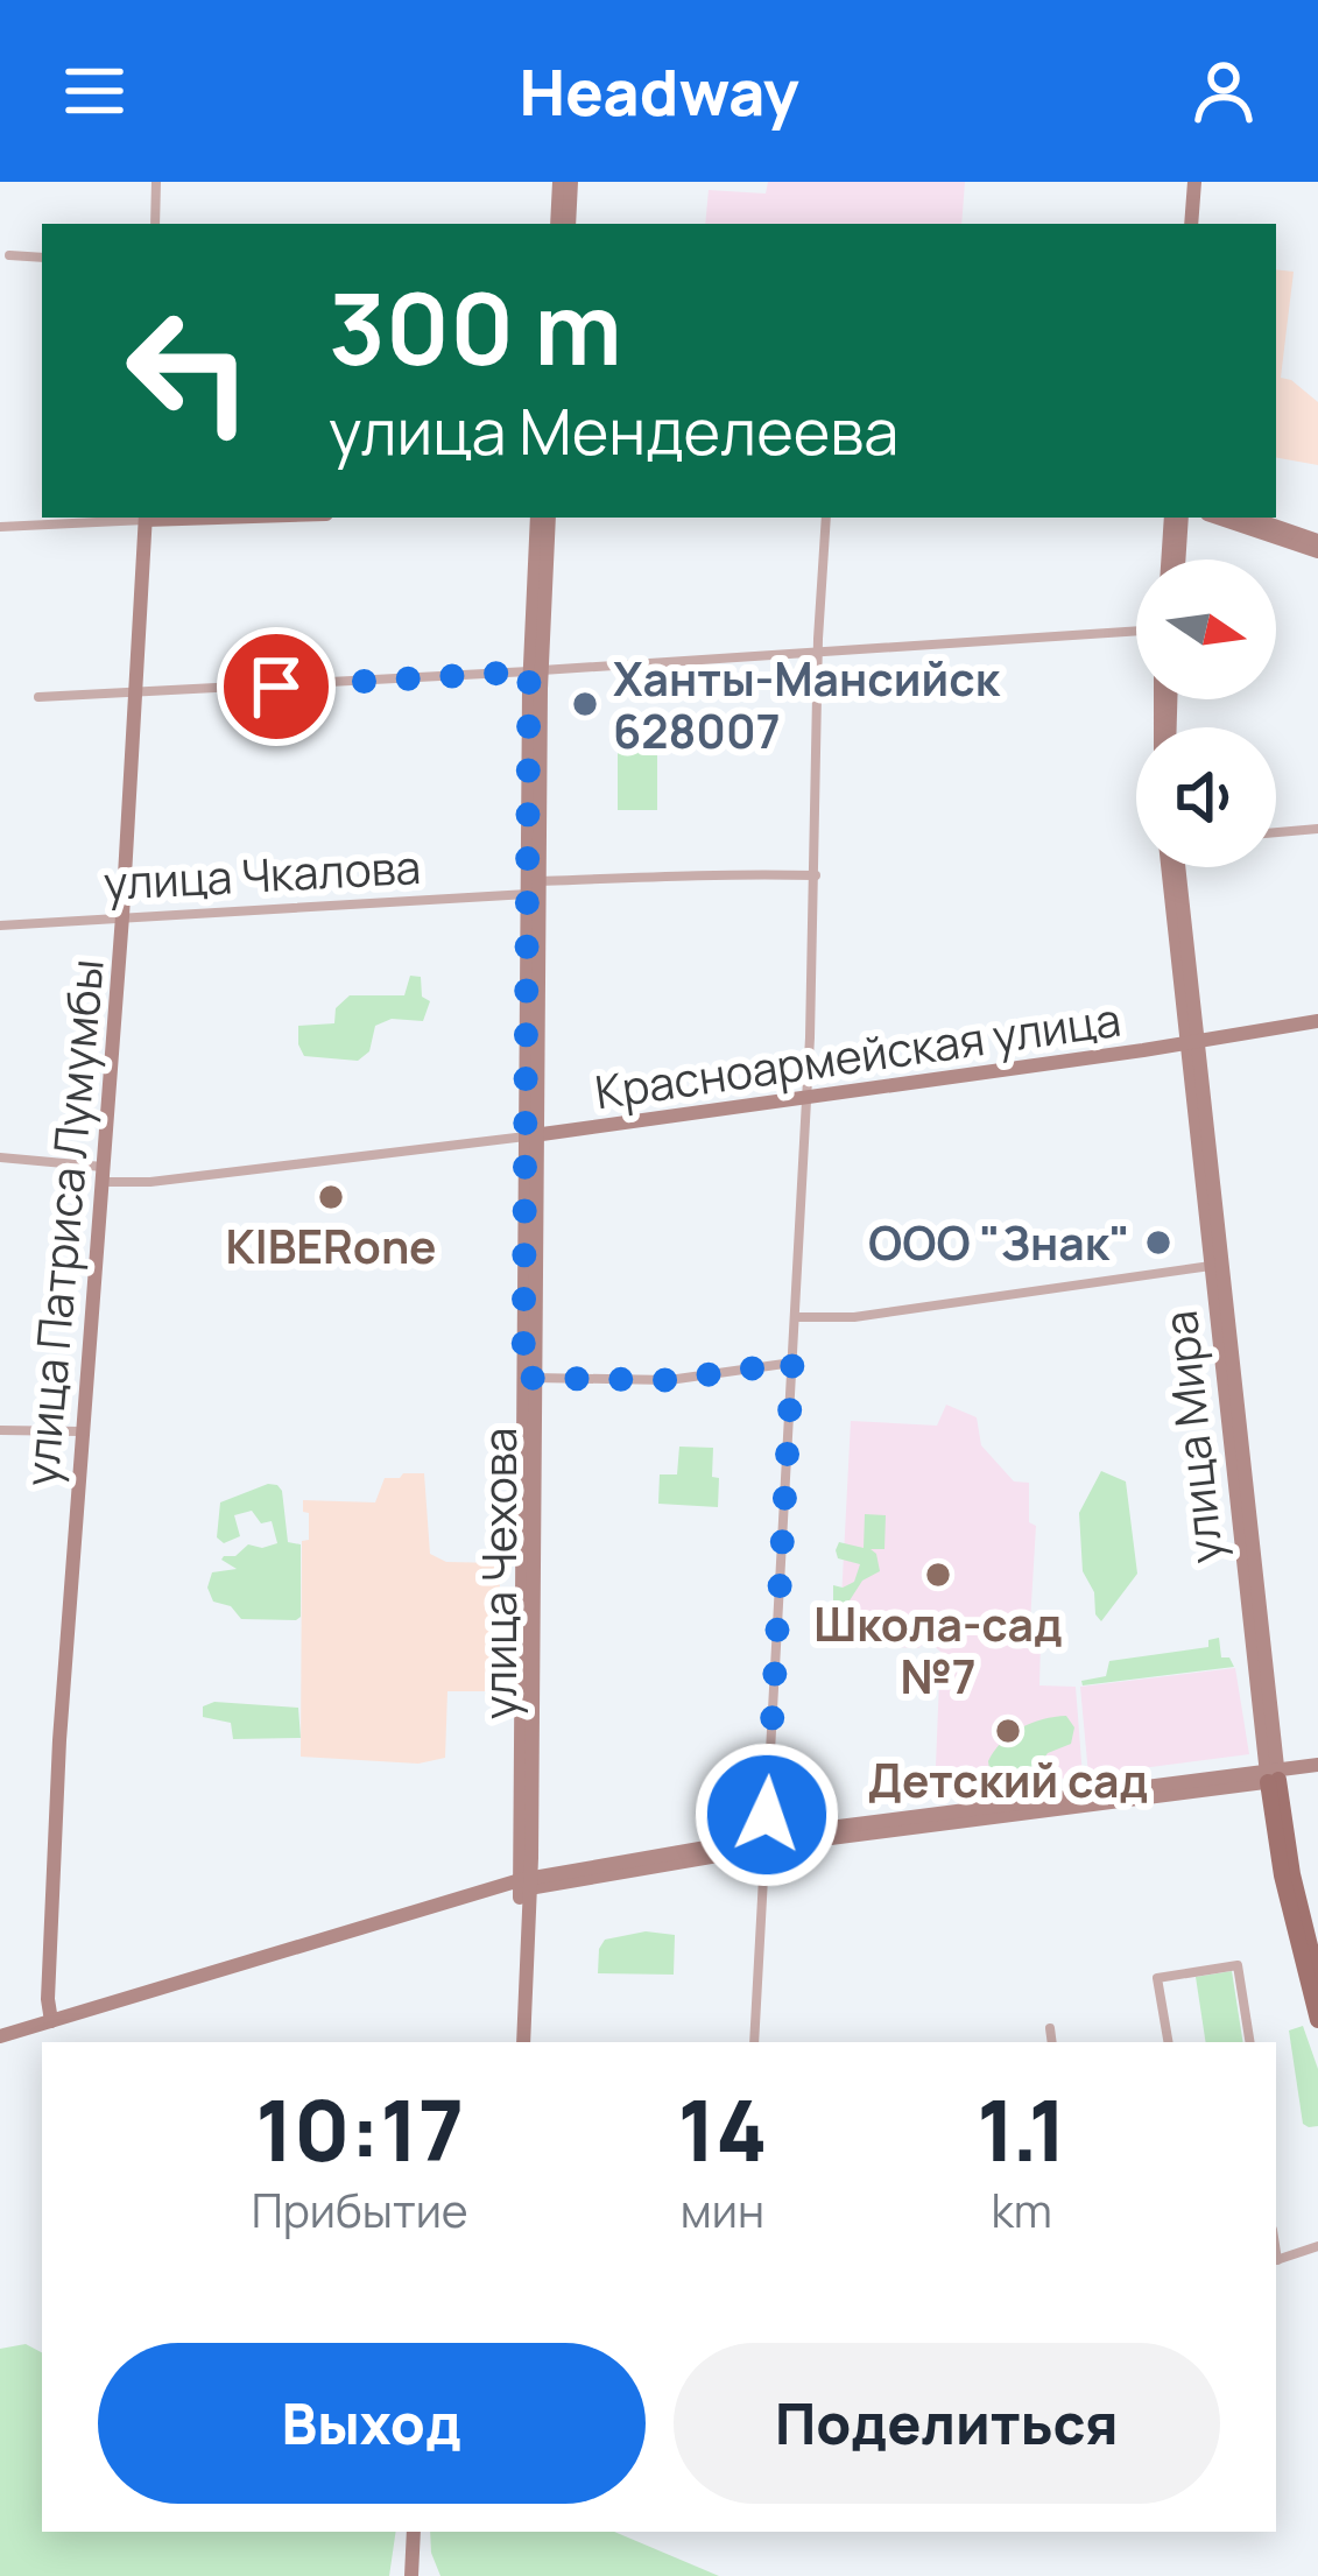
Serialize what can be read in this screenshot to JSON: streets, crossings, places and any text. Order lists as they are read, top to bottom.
{
  "streets": {
    "main road": [
      "Красноармейская улица",
      "улица Патриса Лумумбы",
      "улица Мира",
      "улица Чехова"
    ],
    "street": ["улица Чкалова"]
  },
  "crossings": [
    ["улица Чкалова", "улица Патриса Лумумбы"],
    ["улица Чкалова", "улица Чехова"],
    ["Красноармейская улица", "улица Патриса Лумумбы"],
    ["Красноармейская улица", "улица Мира"],
    ["Красноармейская улица", "улица Чехова"]
  ],
  "places": [
    "Ханты-Мансийск 628007",
    "KIBERone",
    "ООО \"Знак\"",
    "Школа-сад №7",
    "Детский сад"
  ],
  "north": "right",
  "page": {
    "header": "Headway",
    "turn": ["300 m", "улица Менделеева"],
    "eta": [
      "10:17",
      "Прибытие",
      "14",
      "мин",
      "1.1",
      "km"
    ],
    "buttons": ["Выход", "Поделиться"]
  }
}
